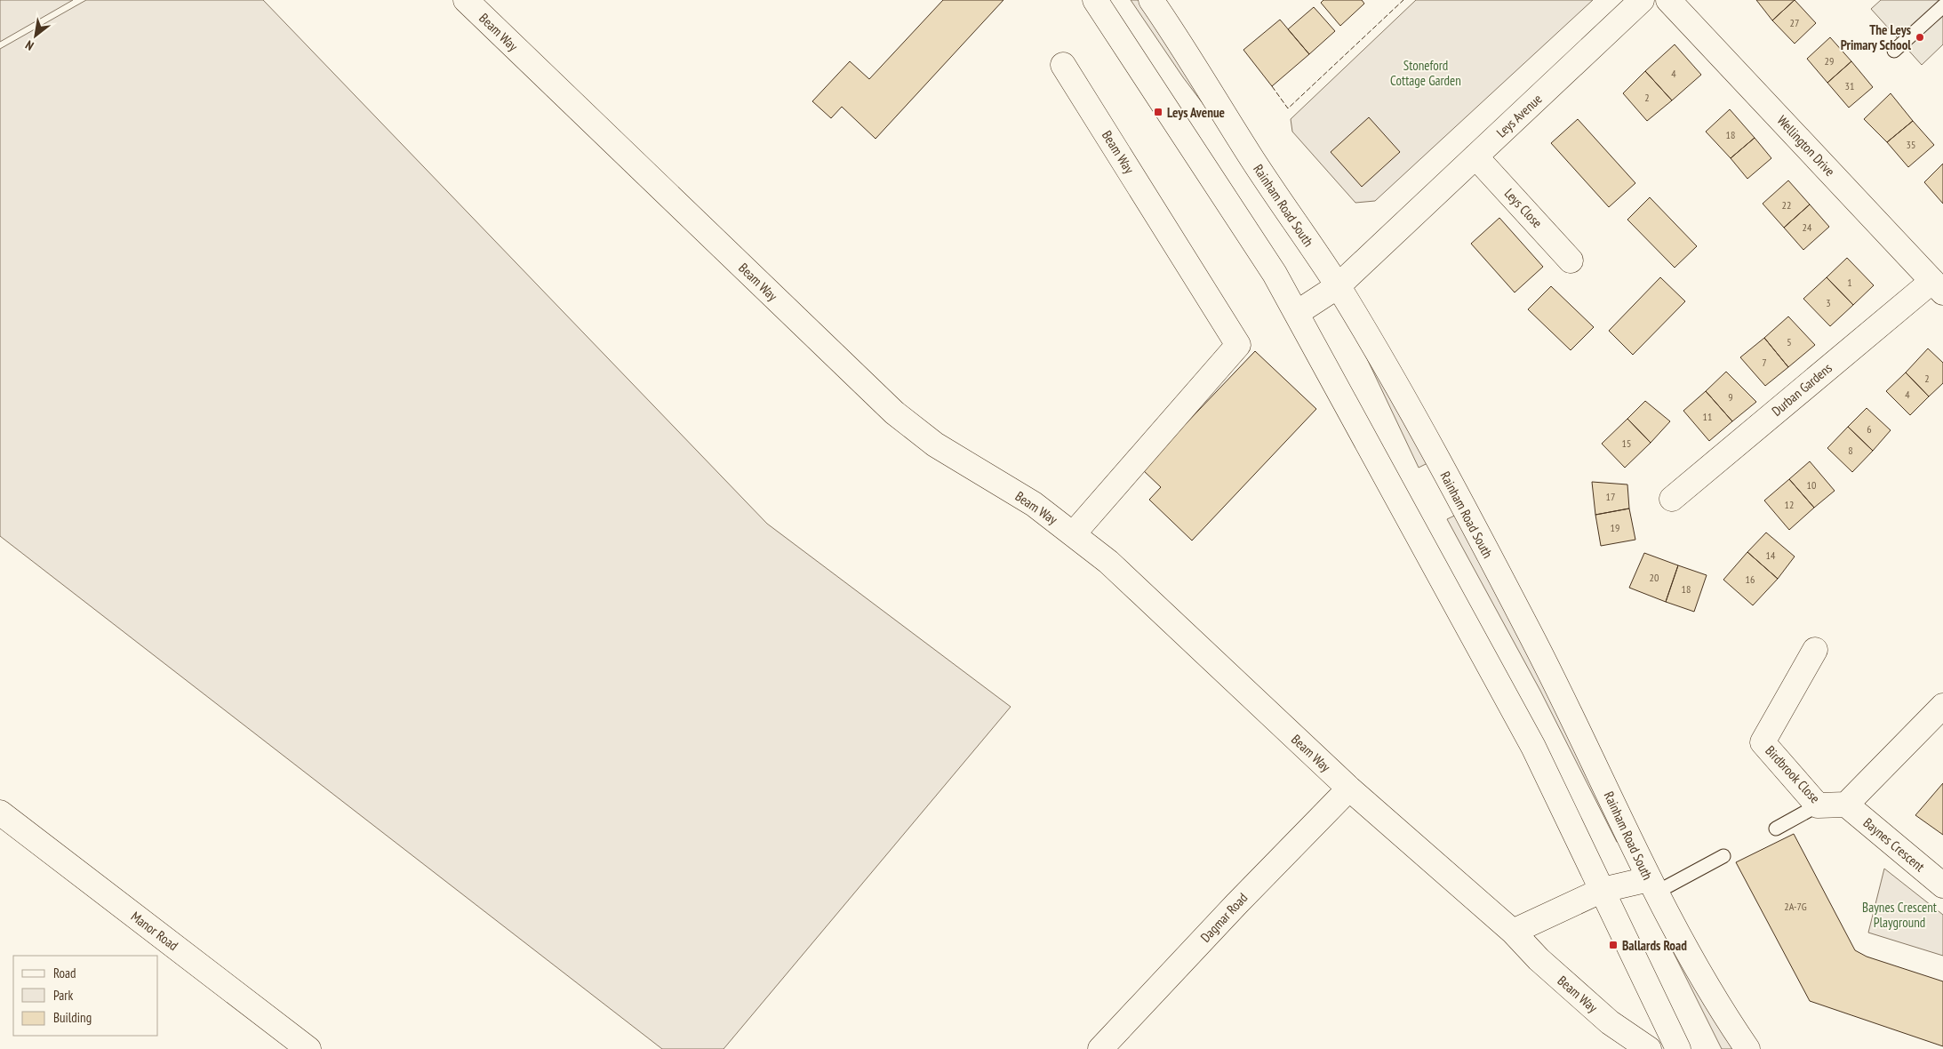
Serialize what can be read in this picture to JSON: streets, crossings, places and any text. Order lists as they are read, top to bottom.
{
  "streets": {
    "street": [
      "Beam Way",
      "Leys Avenue",
      "Wellington Drive",
      "Rainham Road South",
      "Leys Close",
      "Durban Gardens",
      "Birdbrook Close",
      "Baynes Crescent",
      "Dagmar Road",
      "Manor Road"
    ]
  },
  "crossings": [
    ["Beam Way", "Dagmar Road"],
    ["Leys Avenue", "Rainham Road South"],
    ["Leys Avenue", "Leys Close"],
    ["Wellington Drive", "Durban Gardens"],
    ["Birdbrook Close", "Baynes Crescent"]
  ],
  "parks": ["Stoneford Cottage Garden", "Baynes Crescent Playground"],
  "places": {
    "other": ["The Leys Primary School"],
    "transit": ["Leys Avenue", "Ballards Road"]
  },
  "house_numbers": [
    "27",
    "29",
    "4",
    "31",
    "2",
    "18",
    "35",
    "22",
    "24",
    "1",
    "3",
    "5",
    "7",
    "2",
    "4",
    "9",
    "11",
    "6",
    "15",
    "8",
    "10",
    "17",
    "12",
    "19",
    "14",
    "20",
    "16",
    "18",
    "2A-7G"
  ],
  "legend": ["Road", "Park", "Building"],
  "north": "bottom left"
}
